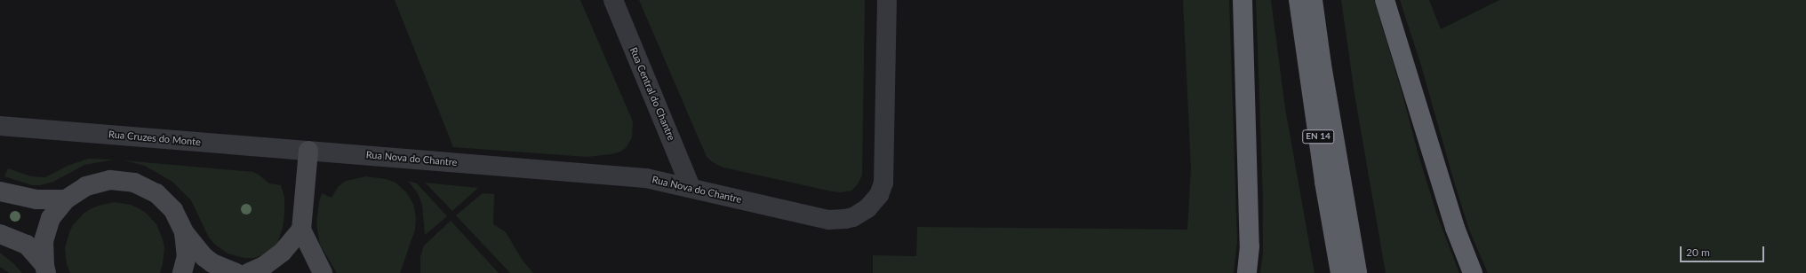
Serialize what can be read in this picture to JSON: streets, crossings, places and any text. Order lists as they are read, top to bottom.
{
  "streets": {
    "highway": ["EN 14"],
    "street": ["Rua Central do Chantre", "Rua Cruzes do Monte", "Rua Nova do Chantre"]
  },
  "crossings": [
    ["Rua Central do Chantre", "Rua Nova do Chantre"],
    ["Rua Cruzes do Monte", "Rua Nova do Chantre"]
  ],
  "scale_bar": "20 m"
}
